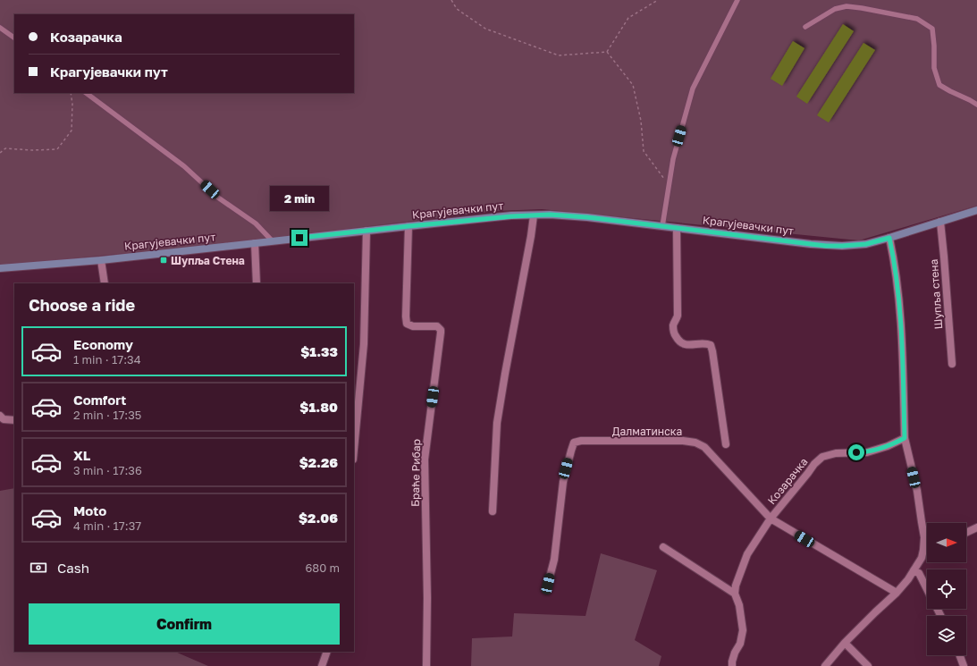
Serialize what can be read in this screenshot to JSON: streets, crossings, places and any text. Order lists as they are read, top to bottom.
{
  "streets": {
    "main road": ["Крагујевачки пут"],
    "street": [
      "Шупља стена",
      "Далматинска",
      "Браће Рибар",
      "Козарачка"
    ]
  },
  "crossings": [
    ["Крагујевачки пут", "Шупља стена"],
    ["Крагујевачки пут", "Браће Рибар"],
    ["Далматинска", "Козарачка"]
  ],
  "places": {
    "transit": ["Шупља Стена"]
  },
  "north": "right",
  "page": {
    "banner": ["Козарачка", "Крагујевачки пут"],
    "bubble": "2 min",
    "heading": "Choose a ride",
    "list": [
      {
        "name": "Economy",
        "note": "1 min · 17:34",
        "value": "$1.33"
      },
      {
        "name": "Comfort",
        "note": "2 min · 17:35",
        "value": "$1.80"
      },
      {
        "name": "XL",
        "note": "3 min · 17:36",
        "value": "$2.26"
      },
      {
        "name": "Moto",
        "note": "4 min · 17:37",
        "value": "$2.06"
      }
    ],
    "pay": ["Cash", "680 m"],
    "buttons": "Confirm"
  }
}
